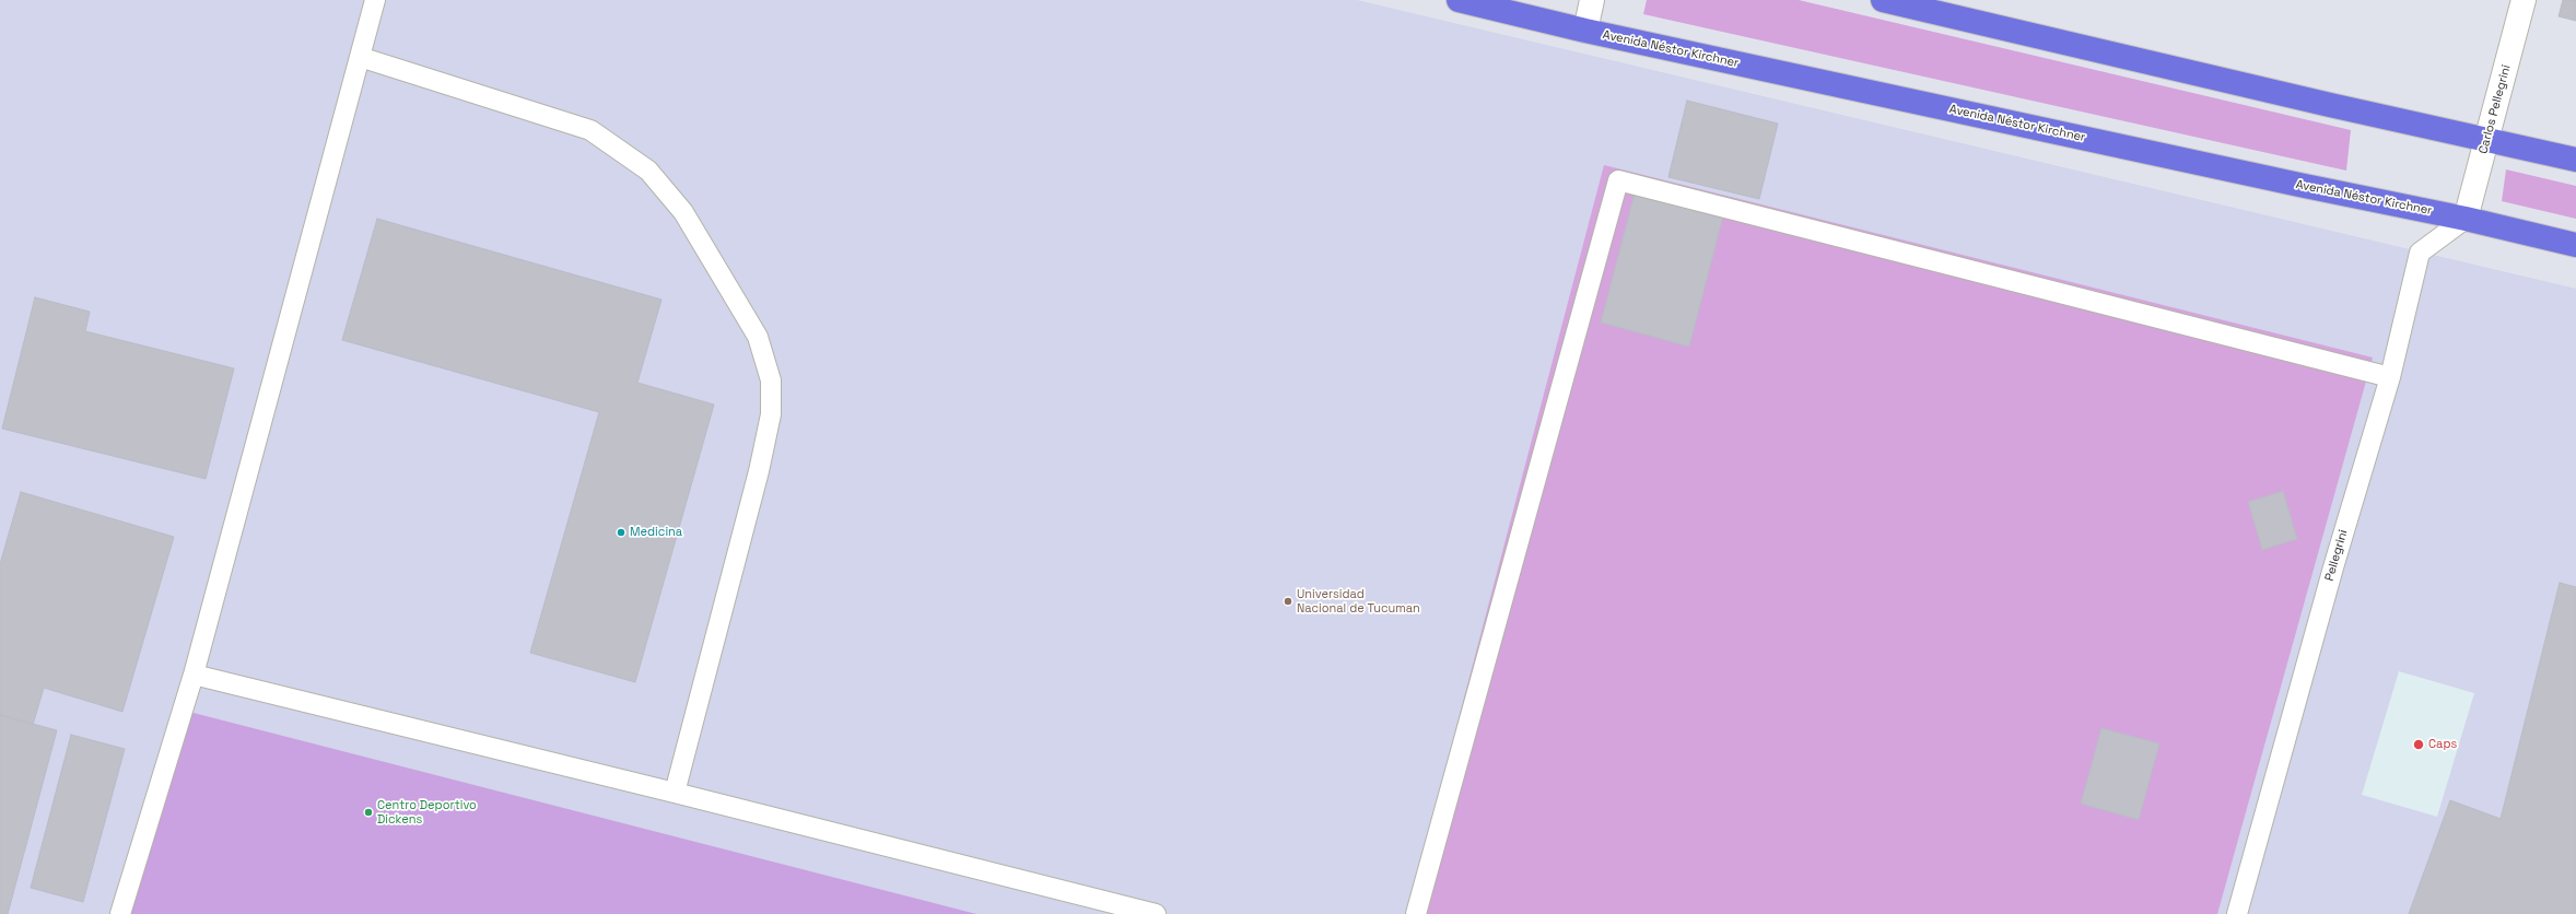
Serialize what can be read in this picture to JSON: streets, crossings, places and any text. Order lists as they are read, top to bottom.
{
  "streets": {
    "main road": ["Avenida Néstor Kirchner"],
    "street": ["Carlos Pellegrini"],
    "lane": ["Pellegrini"]
  },
  "crossings": [
    ["Avenida Néstor Kirchner", "Carlos Pellegrini"],
    ["Avenida Néstor Kirchner", "Pellegrini"],
    ["Carlos Pellegrini", "Pellegrini"]
  ],
  "places": [
    "Medicina",
    "Universidad Nacional de Tucuman",
    "Caps",
    "Centro Deportivo Dickens"
  ]
}
